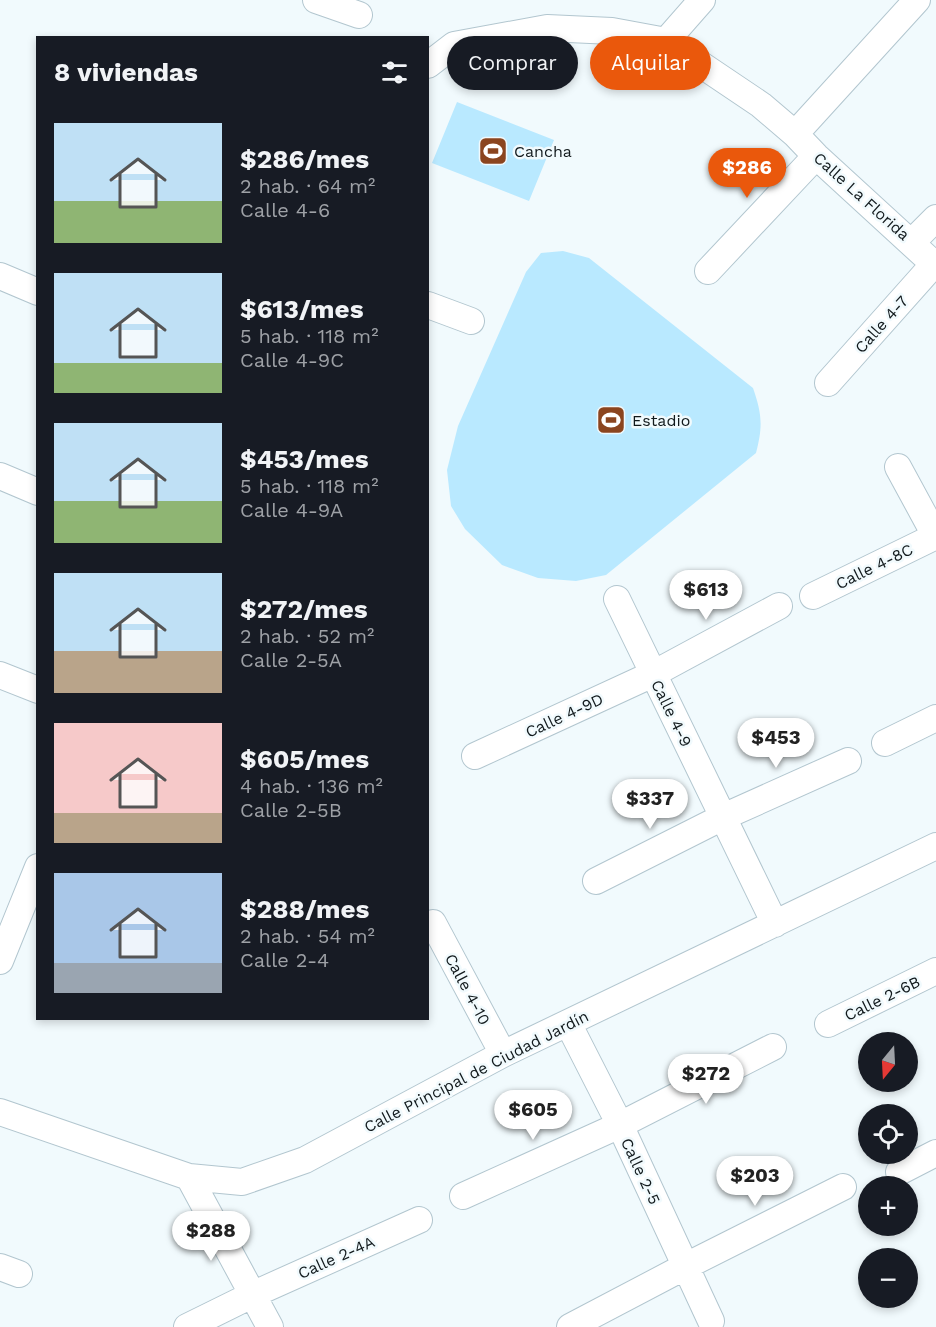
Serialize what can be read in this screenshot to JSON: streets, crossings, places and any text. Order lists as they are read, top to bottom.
{
  "streets": {
    "street": [
      "Calle La Florida",
      "Calle 4-7",
      "Calle 4-8C",
      "Calle 4-9",
      "Calle 4-9D",
      "Calle 4-10",
      "Calle 2-6B",
      "Calle Principal de Ciudad Jardín",
      "Calle 2-5",
      "Calle 2-4A"
    ]
  },
  "crossings": [
    ["Calle La Florida", "Calle 4-7"],
    ["Calle 4-9", "Calle 4-9D"],
    ["Calle 4-9", "Calle Principal de Ciudad Jardín"],
    ["Calle 4-10", "Calle Principal de Ciudad Jardín"],
    ["Calle Principal de Ciudad Jardín", "Calle 2-5"]
  ],
  "places": {
    "sports": ["Cancha", "Estadio"]
  },
  "north": "bottom",
  "page": {
    "chip": ["Comprar", "Alquilar"],
    "heading": "8 viviendas",
    "list": [
      {
        "name": "$286/mes",
        "note": "2 hab. · 64 m² · Calle 4-6"
      },
      {
        "name": "$613/mes",
        "note": "5 hab. · 118 m² · Calle 4-9C"
      },
      {
        "name": "$453/mes",
        "note": "5 hab. · 118 m² · Calle 4-9A"
      },
      {
        "name": "$272/mes",
        "note": "2 hab. · 52 m² · Calle 2-5A"
      },
      {
        "name": "$605/mes",
        "note": "4 hab. · 136 m² · Calle 2-5B"
      },
      {
        "name": "$288/mes",
        "note": "2 hab. · 54 m² · Calle 2-4"
      }
    ],
    "price": [
      "$286",
      "$613",
      "$453",
      "$337",
      "$272",
      "$605",
      "$203",
      "$288"
    ],
    "map_buttons": ["+", "−"]
  }
}
